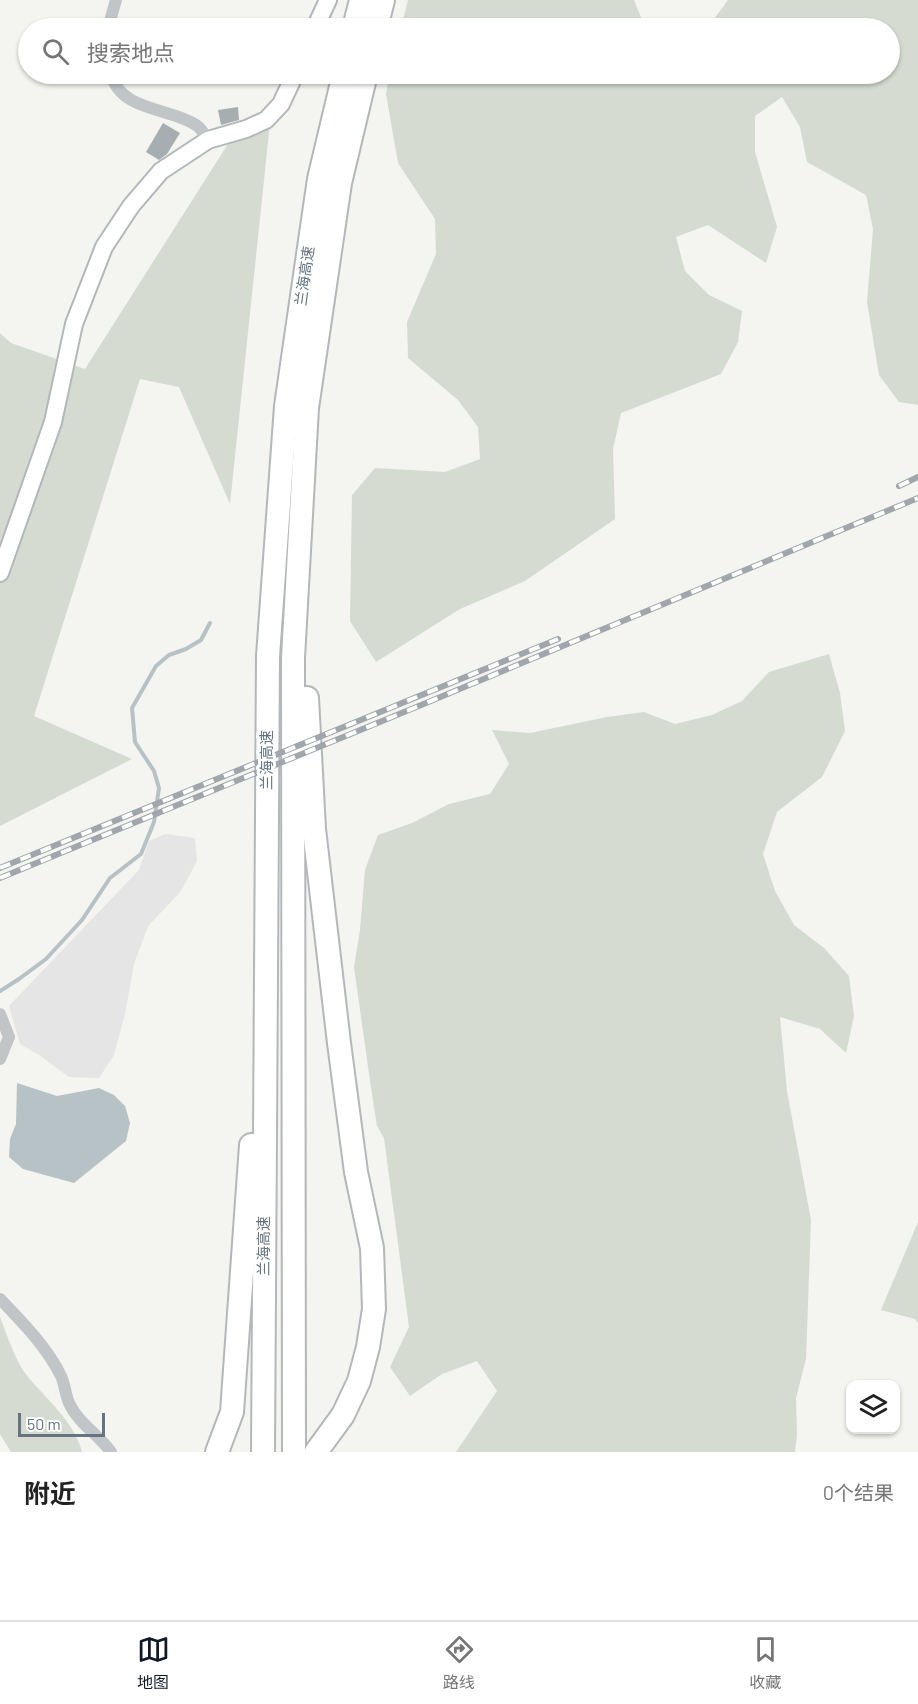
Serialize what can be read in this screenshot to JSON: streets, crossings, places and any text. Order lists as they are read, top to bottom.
{
  "streets": {
    "highway": ["兰海高速"]
  },
  "scale_bar": "50 m",
  "page": {
    "search": "搜索地点",
    "scale": "50 m",
    "heading": ["附近", "0个结果"],
    "nav": ["地图", "路线", "收藏"]
  }
}
